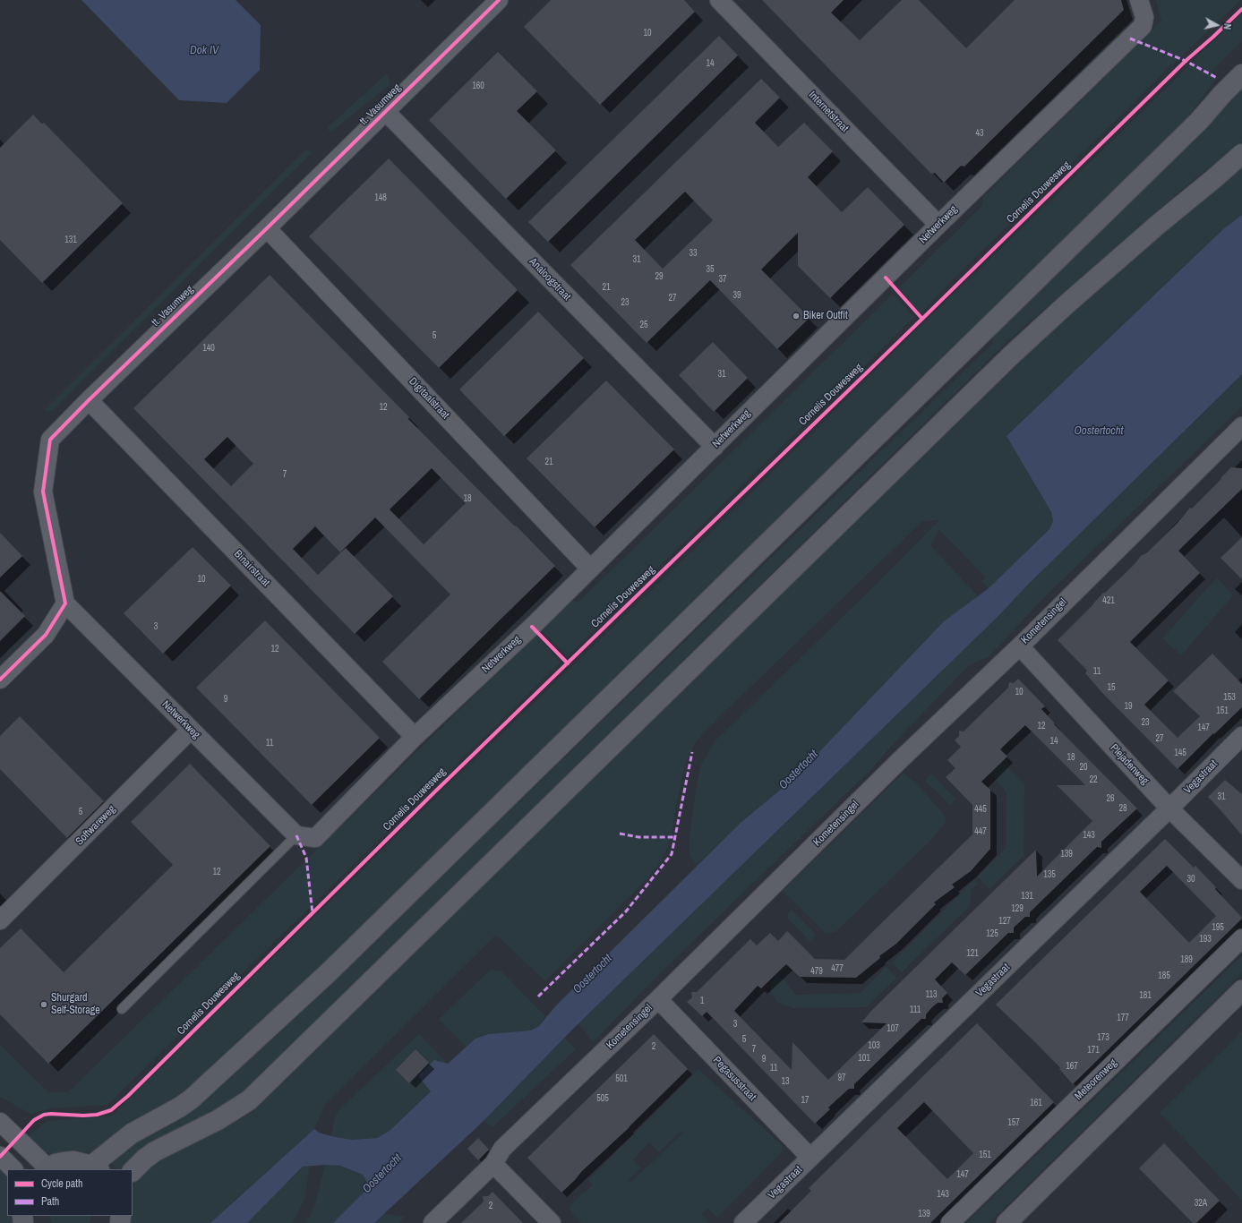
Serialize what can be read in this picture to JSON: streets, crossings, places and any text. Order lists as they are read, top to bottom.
{
  "streets": {
    "street": [
      "tt. Vasumweg",
      "Internetstraat",
      "Netwerkweg",
      "Analoogstraat",
      "Digitaalstraat",
      "Binairstraat",
      "Kometensingel",
      "Plejadenweg",
      "Vegastraat",
      "Softwareweg",
      "Pegasusstraat",
      "Meteorenweg"
    ],
    "cycle path": ["Cornelis Douwesweg"]
  },
  "crossings": [
    ["tt. Vasumweg", "Netwerkweg"],
    ["tt. Vasumweg", "Analoogstraat"],
    ["tt. Vasumweg", "Digitaalstraat"],
    ["tt. Vasumweg", "Binairstraat"],
    ["Internetstraat", "Netwerkweg"],
    ["Netwerkweg", "Analoogstraat"],
    ["Netwerkweg", "Digitaalstraat"],
    ["Netwerkweg", "Binairstraat"],
    ["Netwerkweg", "Softwareweg"],
    ["Kometensingel", "Plejadenweg"],
    ["Kometensingel", "Pegasusstraat"],
    ["Plejadenweg", "Vegastraat"],
    ["Vegastraat", "Pegasusstraat"]
  ],
  "water": ["Dok IV", "Oostertocht"],
  "places": ["Biker Outfit", "Shurgard Self-Storage"],
  "house_numbers": [
    "10",
    "14",
    "160",
    "43",
    "148",
    "131",
    "33",
    "31",
    "35",
    "29",
    "37",
    "21",
    "39",
    "27",
    "23",
    "25",
    "5",
    "140",
    "31",
    "12",
    "21",
    "7",
    "18",
    "10",
    "421",
    "3",
    "12",
    "11",
    "15",
    "10",
    "153",
    "9",
    "19",
    "151",
    "23",
    "12",
    "147",
    "27",
    "14",
    "11",
    "145",
    "18",
    "20",
    "22",
    "31",
    "26",
    "28",
    "445",
    "5",
    "447",
    "143",
    "139",
    "12",
    "135",
    "30",
    "131",
    "129",
    "127",
    "195",
    "125",
    "193",
    "121",
    "189",
    "477",
    "479",
    "185",
    "113",
    "181",
    "1",
    "111",
    "177",
    "3",
    "107",
    "173",
    "5",
    "103",
    "2",
    "7",
    "171",
    "101",
    "9",
    "167",
    "11",
    "97",
    "501",
    "13",
    "505",
    "17",
    "161",
    "157",
    "151",
    "147",
    "143",
    "32A",
    "2",
    "139"
  ],
  "legend": ["Cycle path", "Path"],
  "north": "right"
}
